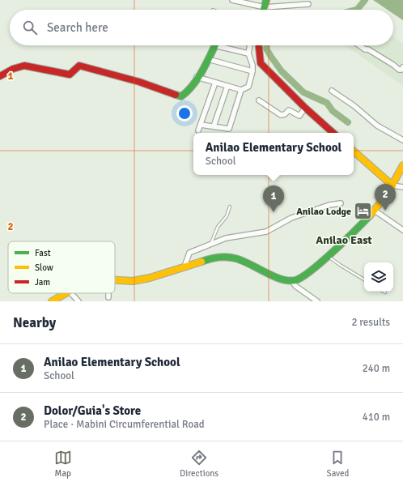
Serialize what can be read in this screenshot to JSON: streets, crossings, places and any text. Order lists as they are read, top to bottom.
{
  "districts": ["Anilao East"],
  "places": {
    "hotel": ["Anilao Lodge"]
  },
  "legend": ["Fast", "Slow", "Jam"],
  "page": {
    "search": "Search here",
    "popup": ["Anilao Elementary School", "School"],
    "pins": ["2", "1"],
    "heading": ["Nearby", "2 results"],
    "list": [
      {
        "mark": "1",
        "name": "Anilao Elementary School",
        "note": "School",
        "value": "240 m"
      },
      {
        "mark": "2",
        "name": "Dolor/Guia's Store",
        "note": "Place · Mabini Circumferential Road",
        "value": "410 m"
      }
    ],
    "nav": ["Map", "Directions", "Saved"]
  },
  "grid": {
    "rows": ["1", "2"]
  }
}
